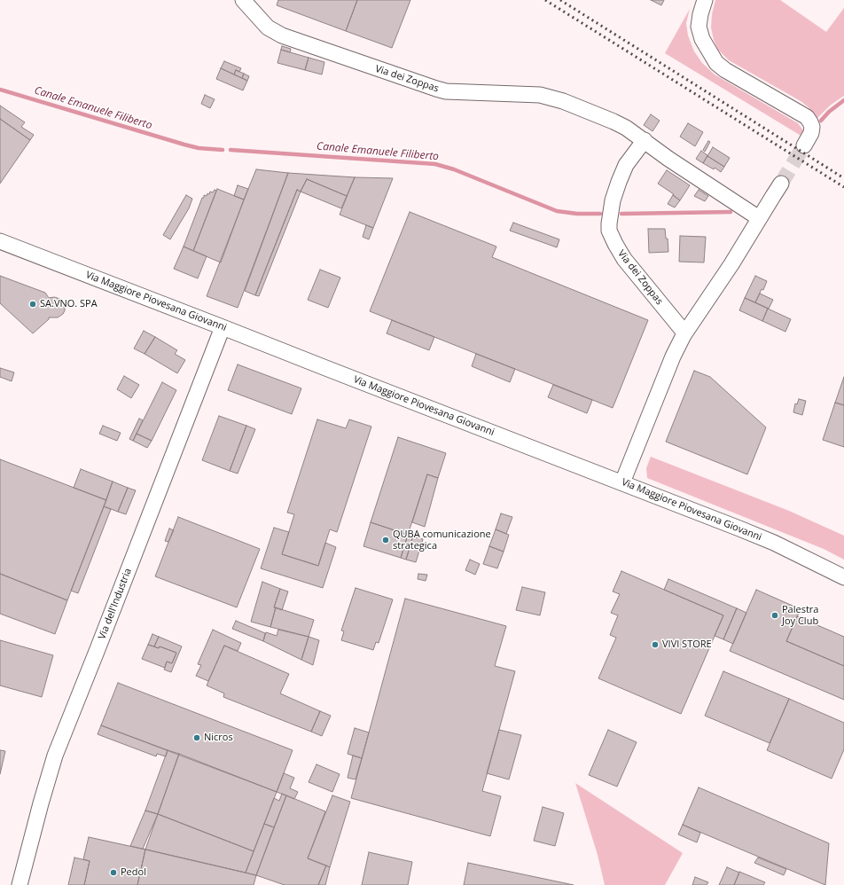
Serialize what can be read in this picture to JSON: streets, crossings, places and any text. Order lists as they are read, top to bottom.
{
  "streets": {
    "street": ["Via dei Zoppas", "Via Maggiore Piovesana Giovanni", "Via dell'Industria"]
  },
  "crossings": [
    ["Via Maggiore Piovesana Giovanni", "Via dell'Industria"]
  ],
  "water": ["Canale Emanuele Filiberto"],
  "places": [
    "SA.VNO. SPA",
    "QUBA comunicazione strategica",
    "Palestra Joy Club",
    "VIVI STORE",
    "Nicros",
    "Pedol"
  ]
}
